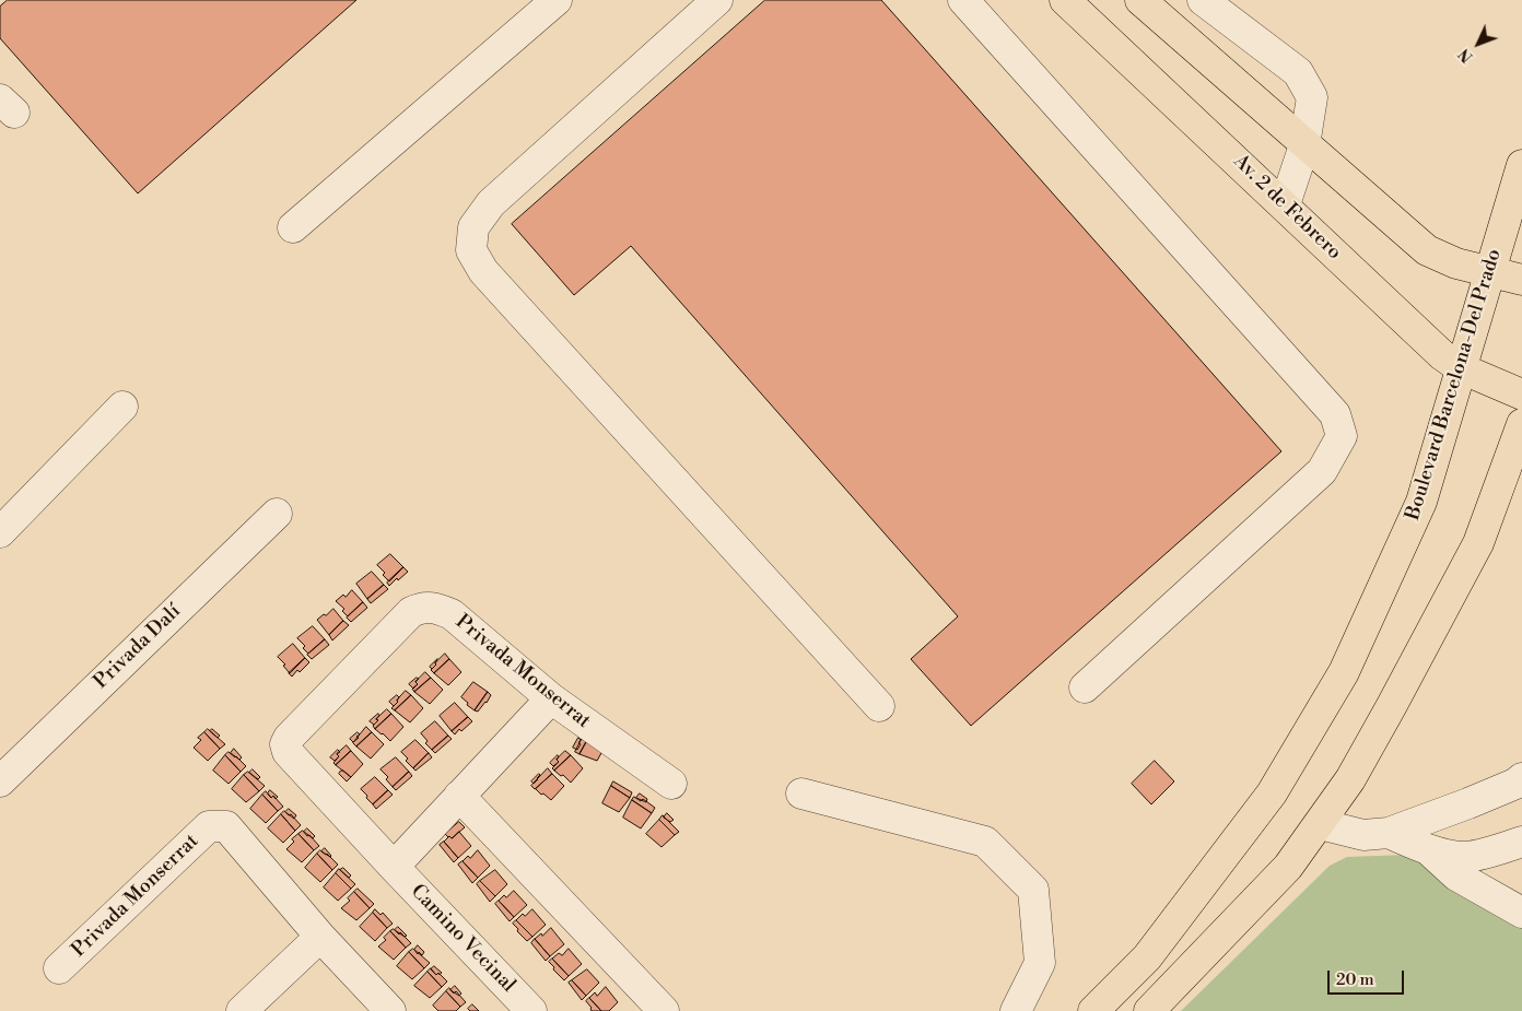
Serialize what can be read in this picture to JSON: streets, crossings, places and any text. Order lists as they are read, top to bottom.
{
  "streets": {
    "main road": ["Av. 2 de Febrero", "Boulevard Barcelona-Del Prado"],
    "street": ["Privada Dalí", "Privada Monserrat", "Camino Vecinal"]
  },
  "crossings": [
    ["Av. 2 de Febrero", "Boulevard Barcelona-Del Prado"],
    ["Privada Monserrat", "Camino Vecinal"]
  ],
  "scale_bar": "20 m",
  "north": "bottom left"
}
